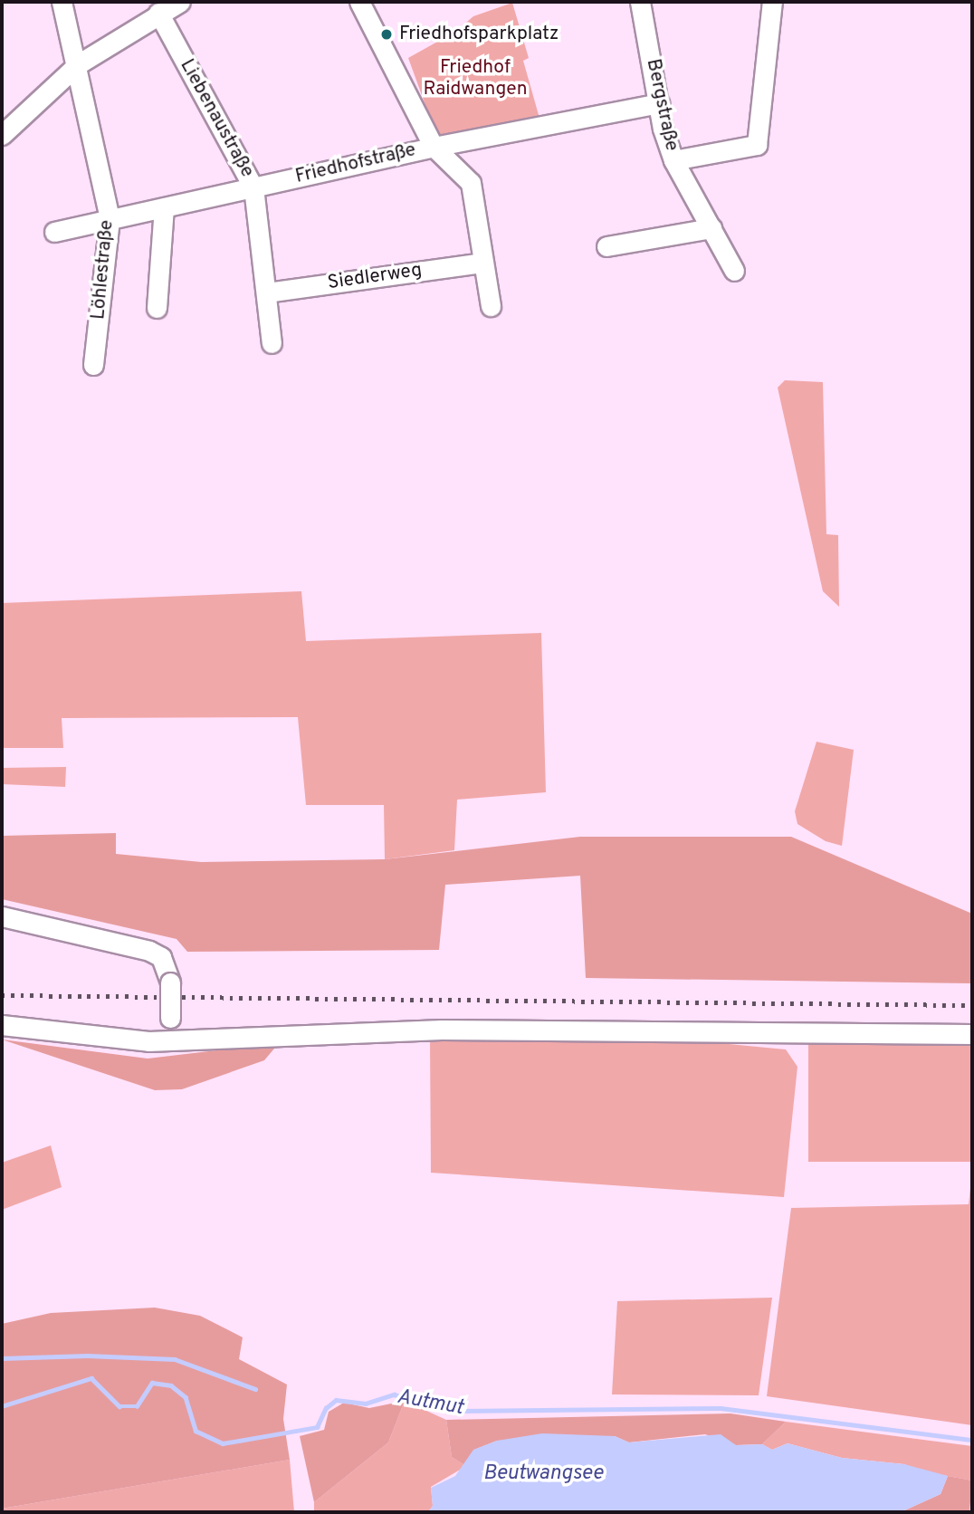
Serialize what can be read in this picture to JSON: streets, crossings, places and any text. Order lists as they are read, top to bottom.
{
  "streets": {
    "street": [
      "Bergstraße",
      "Liebenaustraße",
      "Friedhofstraße",
      "Löhlestraße",
      "Siedlerweg"
    ]
  },
  "crossings": [
    ["Bergstraße", "Friedhofstraße"],
    ["Liebenaustraße", "Friedhofstraße"],
    ["Liebenaustraße", "Siedlerweg"],
    ["Friedhofstraße", "Löhlestraße"]
  ],
  "water": ["Autmut", "Beutwangsee"],
  "parks": ["Friedhof Raidwangen"],
  "places": ["Friedhofsparkplatz"]
}
